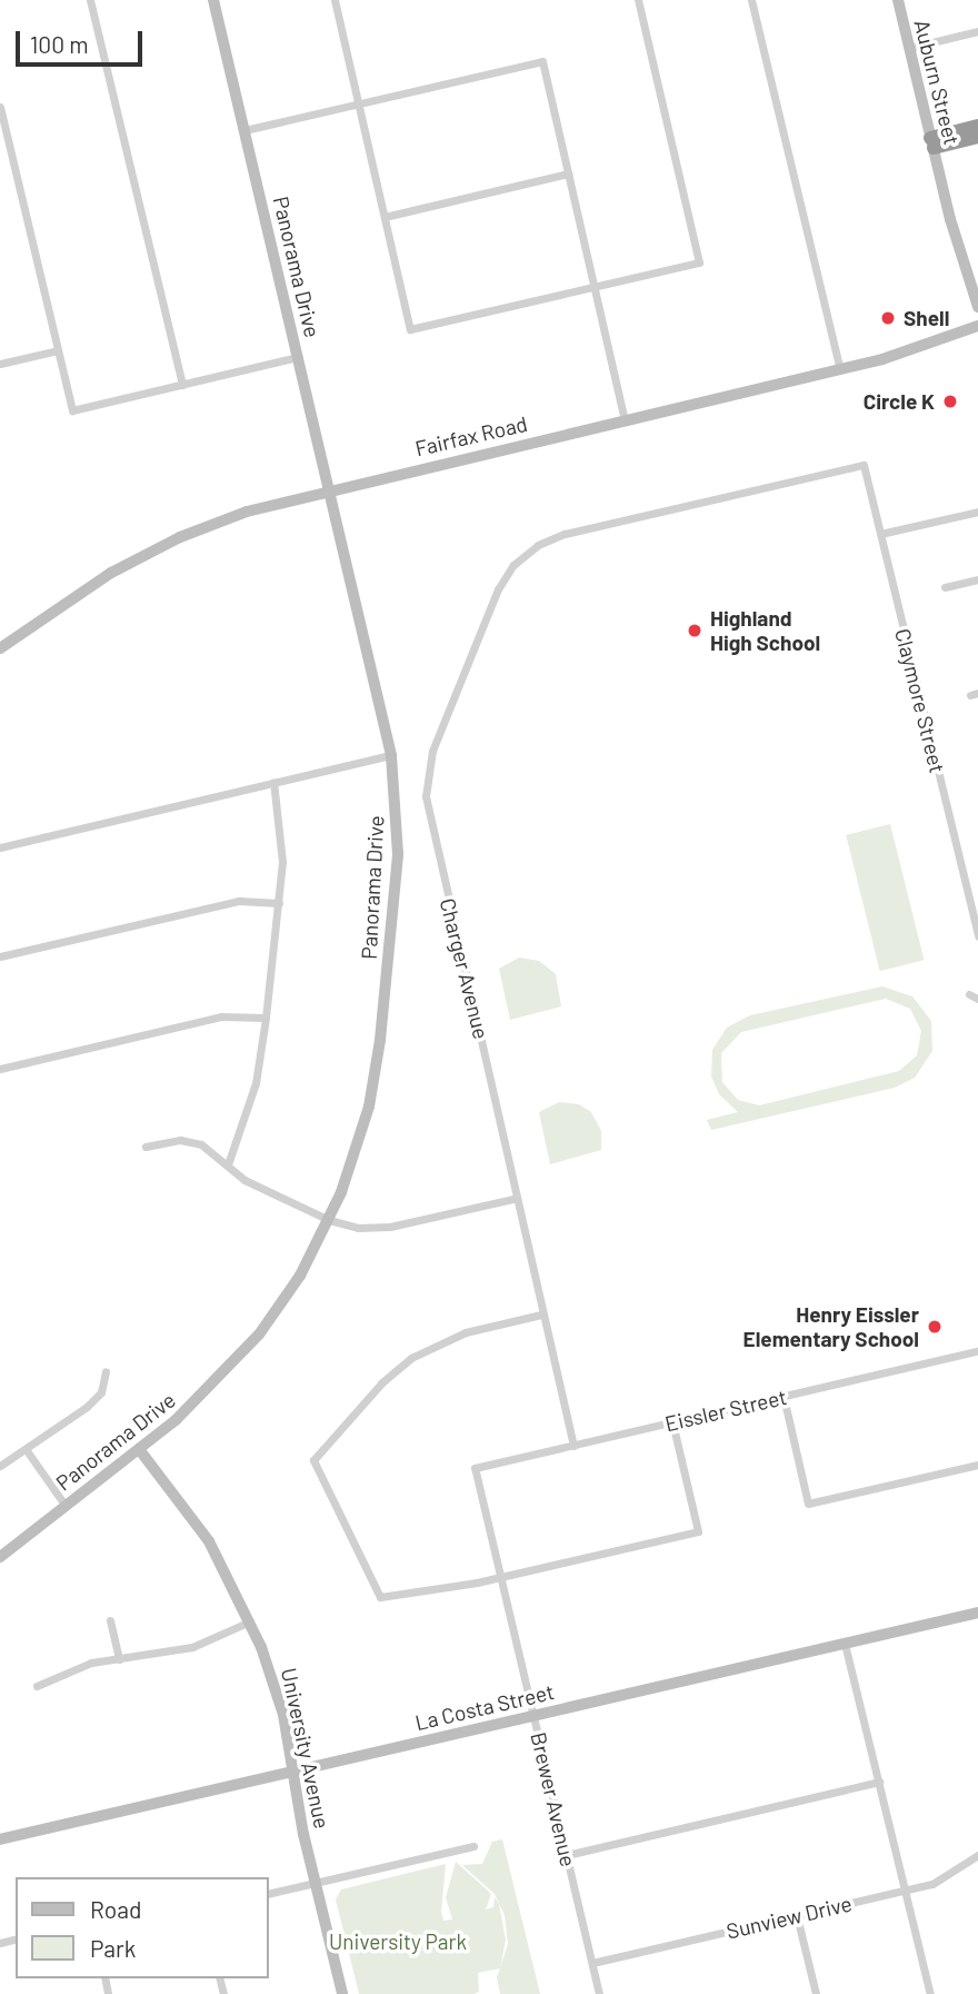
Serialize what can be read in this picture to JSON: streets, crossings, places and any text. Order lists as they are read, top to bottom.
{
  "streets": {
    "street": [
      "Auburn Street",
      "Panorama Drive",
      "Fairfax Road",
      "Claymore Street",
      "Charger Avenue",
      "Eissler Street",
      "La Costa Street",
      "University Avenue",
      "Brewer Avenue",
      "Sunview Drive"
    ]
  },
  "crossings": [
    ["Panorama Drive", "Fairfax Road"],
    ["Panorama Drive", "University Avenue"],
    ["Claymore Street", "Charger Avenue"],
    ["Charger Avenue", "Eissler Street"],
    ["Eissler Street", "Brewer Avenue"],
    ["La Costa Street", "University Avenue"],
    ["La Costa Street", "Brewer Avenue"],
    ["Brewer Avenue", "Sunview Drive"]
  ],
  "parks": ["University Park"],
  "places": [
    "Shell",
    "Circle K",
    "Highland High School",
    "Henry Eissler Elementary School"
  ],
  "legend": ["Road", "Park"],
  "scale_bar": "100 m"
}
